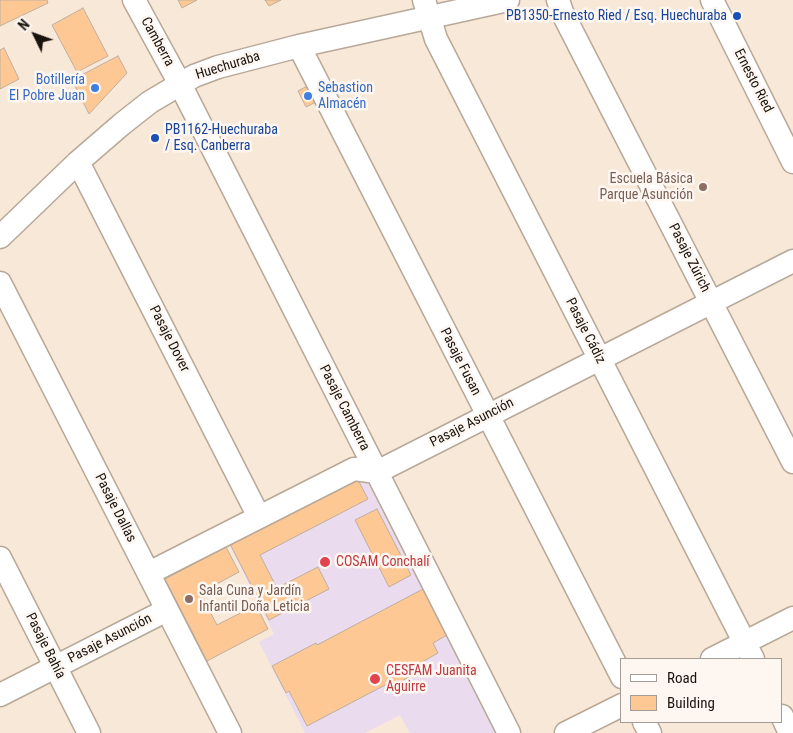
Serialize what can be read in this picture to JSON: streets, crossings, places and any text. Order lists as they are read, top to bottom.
{
  "streets": {
    "street": [
      "Camberra",
      "Huechuraba",
      "Ernesto Ried",
      "Pasaje Zúrich",
      "Pasaje Cádiz",
      "Pasaje Dover",
      "Pasaje Fusan",
      "Pasaje Camberra",
      "Pasaje Asunción",
      "Pasaje Dallas",
      "Pasaje Bahía"
    ]
  },
  "crossings": [
    ["Camberra", "Huechuraba"],
    ["Camberra", "Pasaje Camberra"],
    ["Huechuraba", "Pasaje Cádiz"],
    ["Huechuraba", "Pasaje Dover"],
    ["Huechuraba", "Pasaje Fusan"],
    ["Huechuraba", "Pasaje Camberra"],
    ["Pasaje Zúrich", "Pasaje Asunción"],
    ["Pasaje Cádiz", "Pasaje Asunción"],
    ["Pasaje Fusan", "Pasaje Asunción"],
    ["Pasaje Camberra", "Pasaje Asunción"],
    ["Pasaje Asunción", "Pasaje Dallas"],
    ["Pasaje Asunción", "Pasaje Bahía"]
  ],
  "places": [
    "PB1350-Ernesto Ried / Esq. Huechuraba",
    "Botillería El Pobre Juan",
    "Sebastion Almacén",
    "PB1162-Huechuraba / Esq. Canberra",
    "Escuela Básica Parque Asunción",
    "COSAM Conchalí",
    "Sala Cuna y Jardín Infantil Doña Leticia",
    "CESFAM Juanita Aguirre"
  ],
  "legend": ["Road", "Building"],
  "north": "top left"
}
